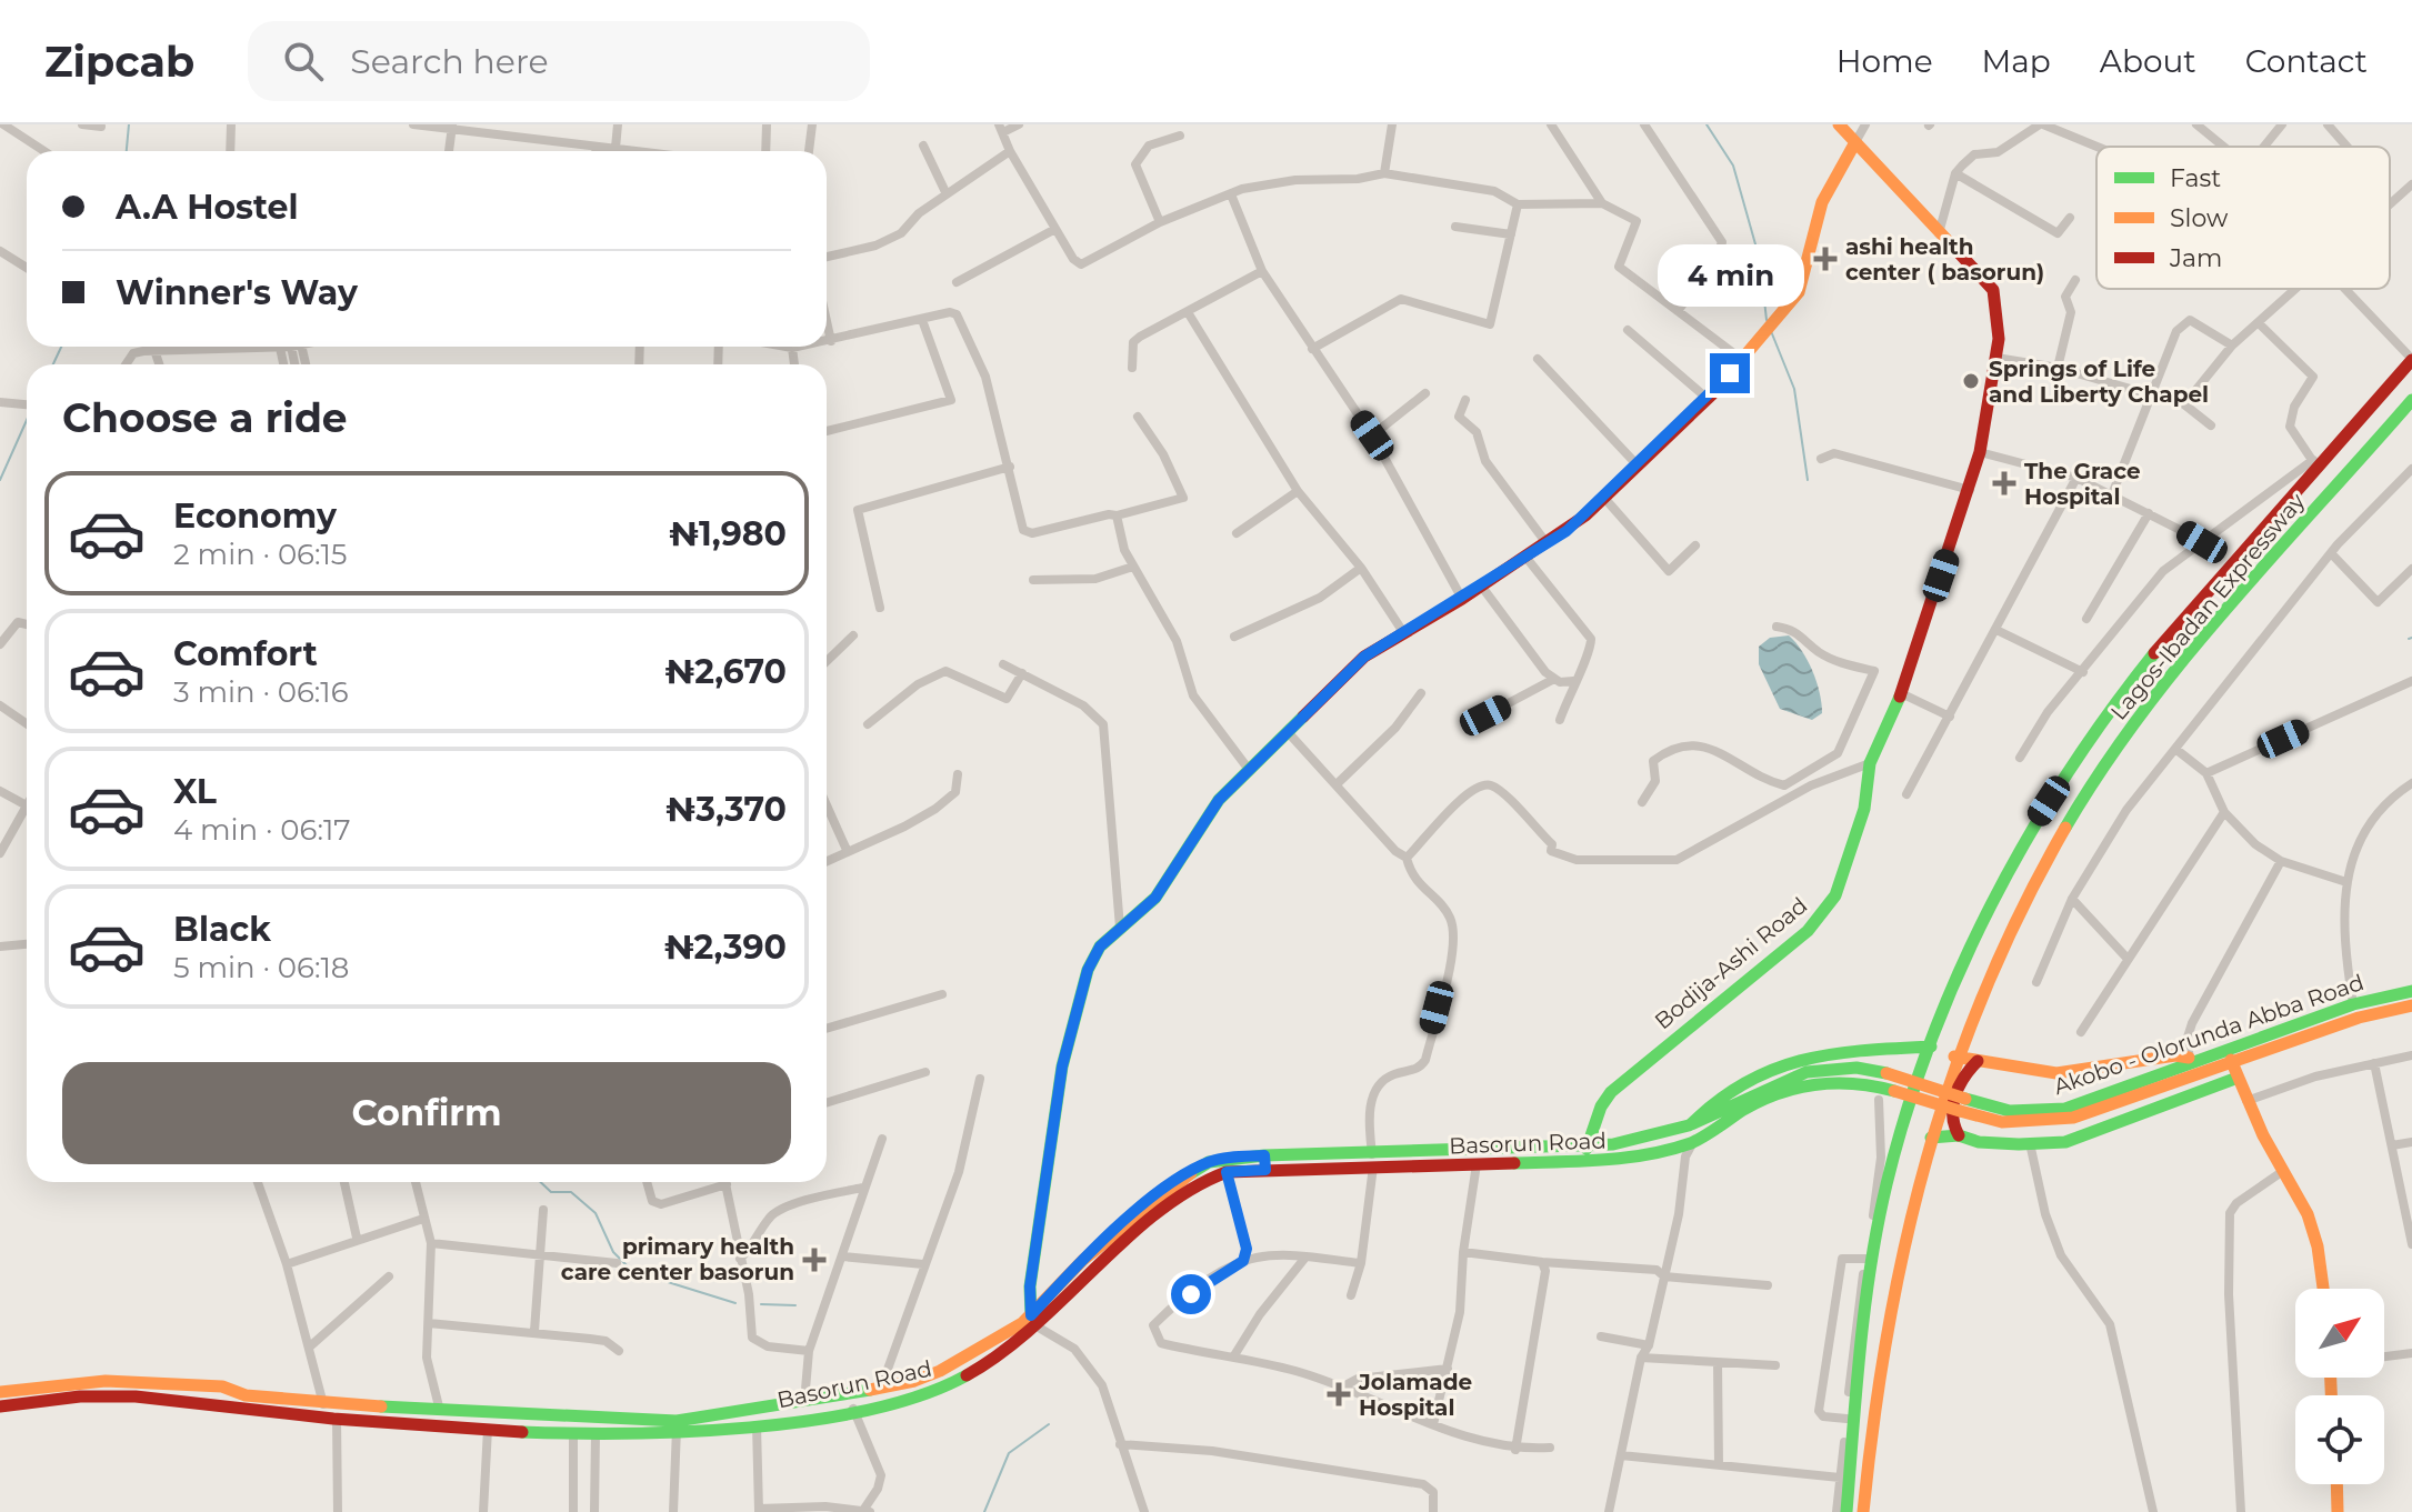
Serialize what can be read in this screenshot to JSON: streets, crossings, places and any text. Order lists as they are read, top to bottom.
{
  "streets": {
    "main road": [
      "Lagos-Ibadan Expressway",
      "Bodija-Ashi Road",
      "Akobo - Olorunda Abba Road",
      "Basorun Road"
    ]
  },
  "crossings": [
    ["Bodija-Ashi Road", "Basorun Road"],
    ["Akobo - Olorunda Abba Road", "Basorun Road"]
  ],
  "places": {
    "health": [
      "ashi health center ( basorun)",
      "The Grace Hospital",
      "primary health care center basorun",
      "Jolamade Hospital"
    ],
    "other": ["Springs of Life and Liberty Chapel"]
  },
  "legend": ["Fast", "Slow", "Jam"],
  "north": "top right",
  "page": {
    "header": "Zipcab",
    "search": "Search here",
    "nav": [
      "Home",
      "Map",
      "About",
      "Contact"
    ],
    "banner": ["A.A Hostel", "Winner's Way"],
    "bubble": "4 min",
    "heading": "Choose a ride",
    "list": [
      {
        "name": "Economy",
        "note": "2 min · 06:15",
        "value": "₦1,980"
      },
      {
        "name": "Comfort",
        "note": "3 min · 06:16",
        "value": "₦2,670"
      },
      {
        "name": "XL",
        "note": "4 min · 06:17",
        "value": "₦3,370"
      },
      {
        "name": "Black",
        "note": "5 min · 06:18",
        "value": "₦2,390"
      }
    ],
    "buttons": "Confirm"
  }
}
